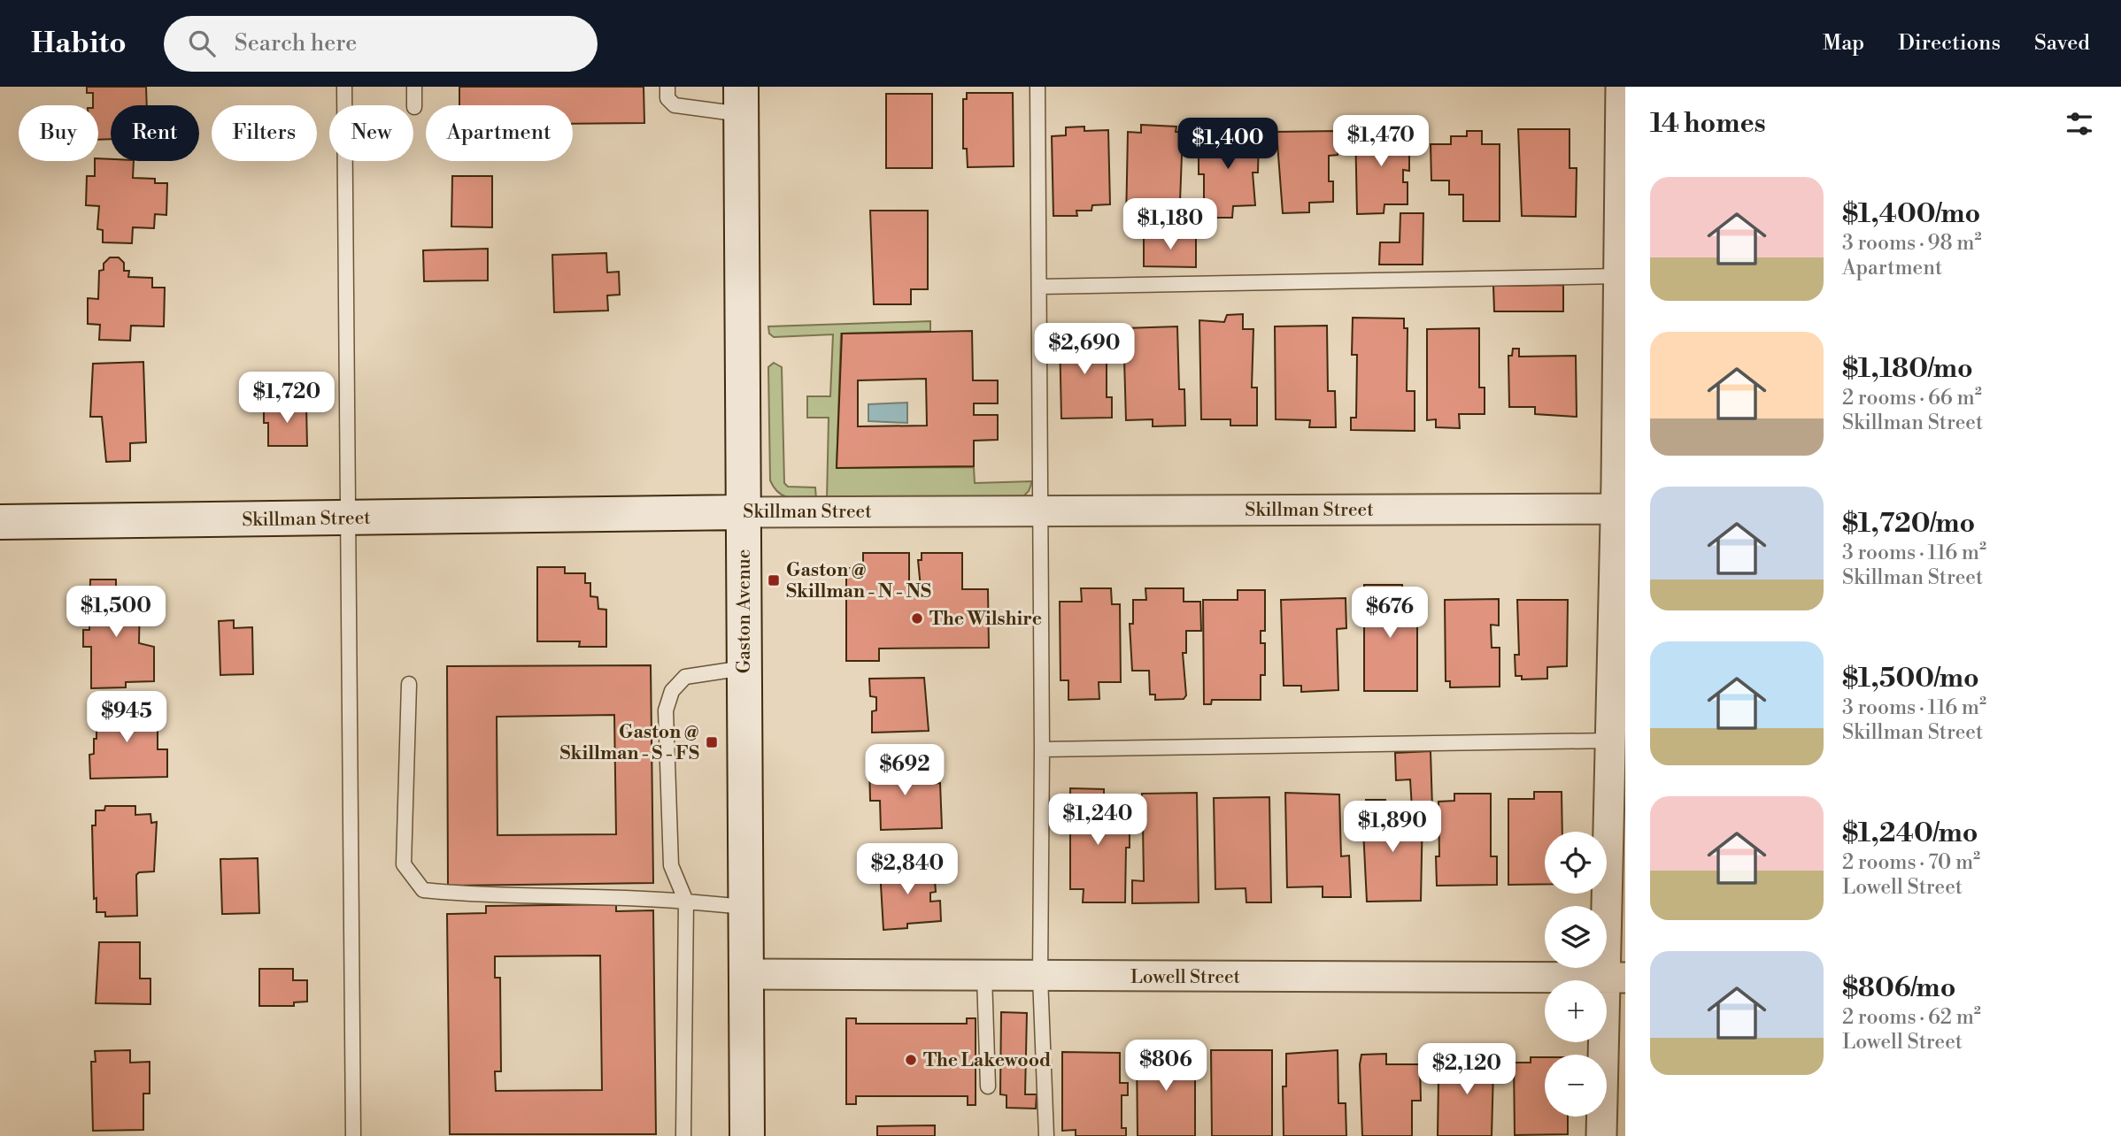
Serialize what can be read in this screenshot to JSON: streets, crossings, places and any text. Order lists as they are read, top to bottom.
{
  "streets": {
    "main road": ["Skillman Street", "Gaston Avenue"],
    "street": ["Lowell Street"]
  },
  "crossings": [
    ["Skillman Street", "Gaston Avenue"],
    ["Gaston Avenue", "Lowell Street"]
  ],
  "places": {
    "transit": ["Gaston @ Skillman - N - NS", "Gaston @ Skillman - S - FS"],
    "other": ["The Wilshire", "The Lakewood"]
  },
  "page": {
    "header": "Habito",
    "search": "Search here",
    "nav": ["Map", "Directions", "Saved"],
    "heading": "14 homes",
    "chip": [
      "Buy",
      "Rent",
      "Filters",
      "New",
      "Apartment"
    ],
    "price": [
      "$1,470",
      "$1,400",
      "$1,180",
      "$2,690",
      "$1,720",
      "$1,500",
      "$676",
      "$945",
      "$692",
      "$1,240",
      "$1,890",
      "$2,840",
      "$806",
      "$2,120"
    ],
    "list": [
      {
        "name": "$1,400/mo",
        "note": "3 rooms · 98 m² · Apartment"
      },
      {
        "name": "$1,180/mo",
        "note": "2 rooms · 66 m² · Skillman Street"
      },
      {
        "name": "$1,720/mo",
        "note": "3 rooms · 116 m² · Skillman Street"
      },
      {
        "name": "$1,500/mo",
        "note": "3 rooms · 116 m² · Skillman Street"
      },
      {
        "name": "$1,240/mo",
        "note": "2 rooms · 70 m² · Lowell Street"
      },
      {
        "name": "$806/mo",
        "note": "2 rooms · 62 m² · Lowell Street"
      }
    ],
    "map_buttons": ["+", "−"]
  }
}
